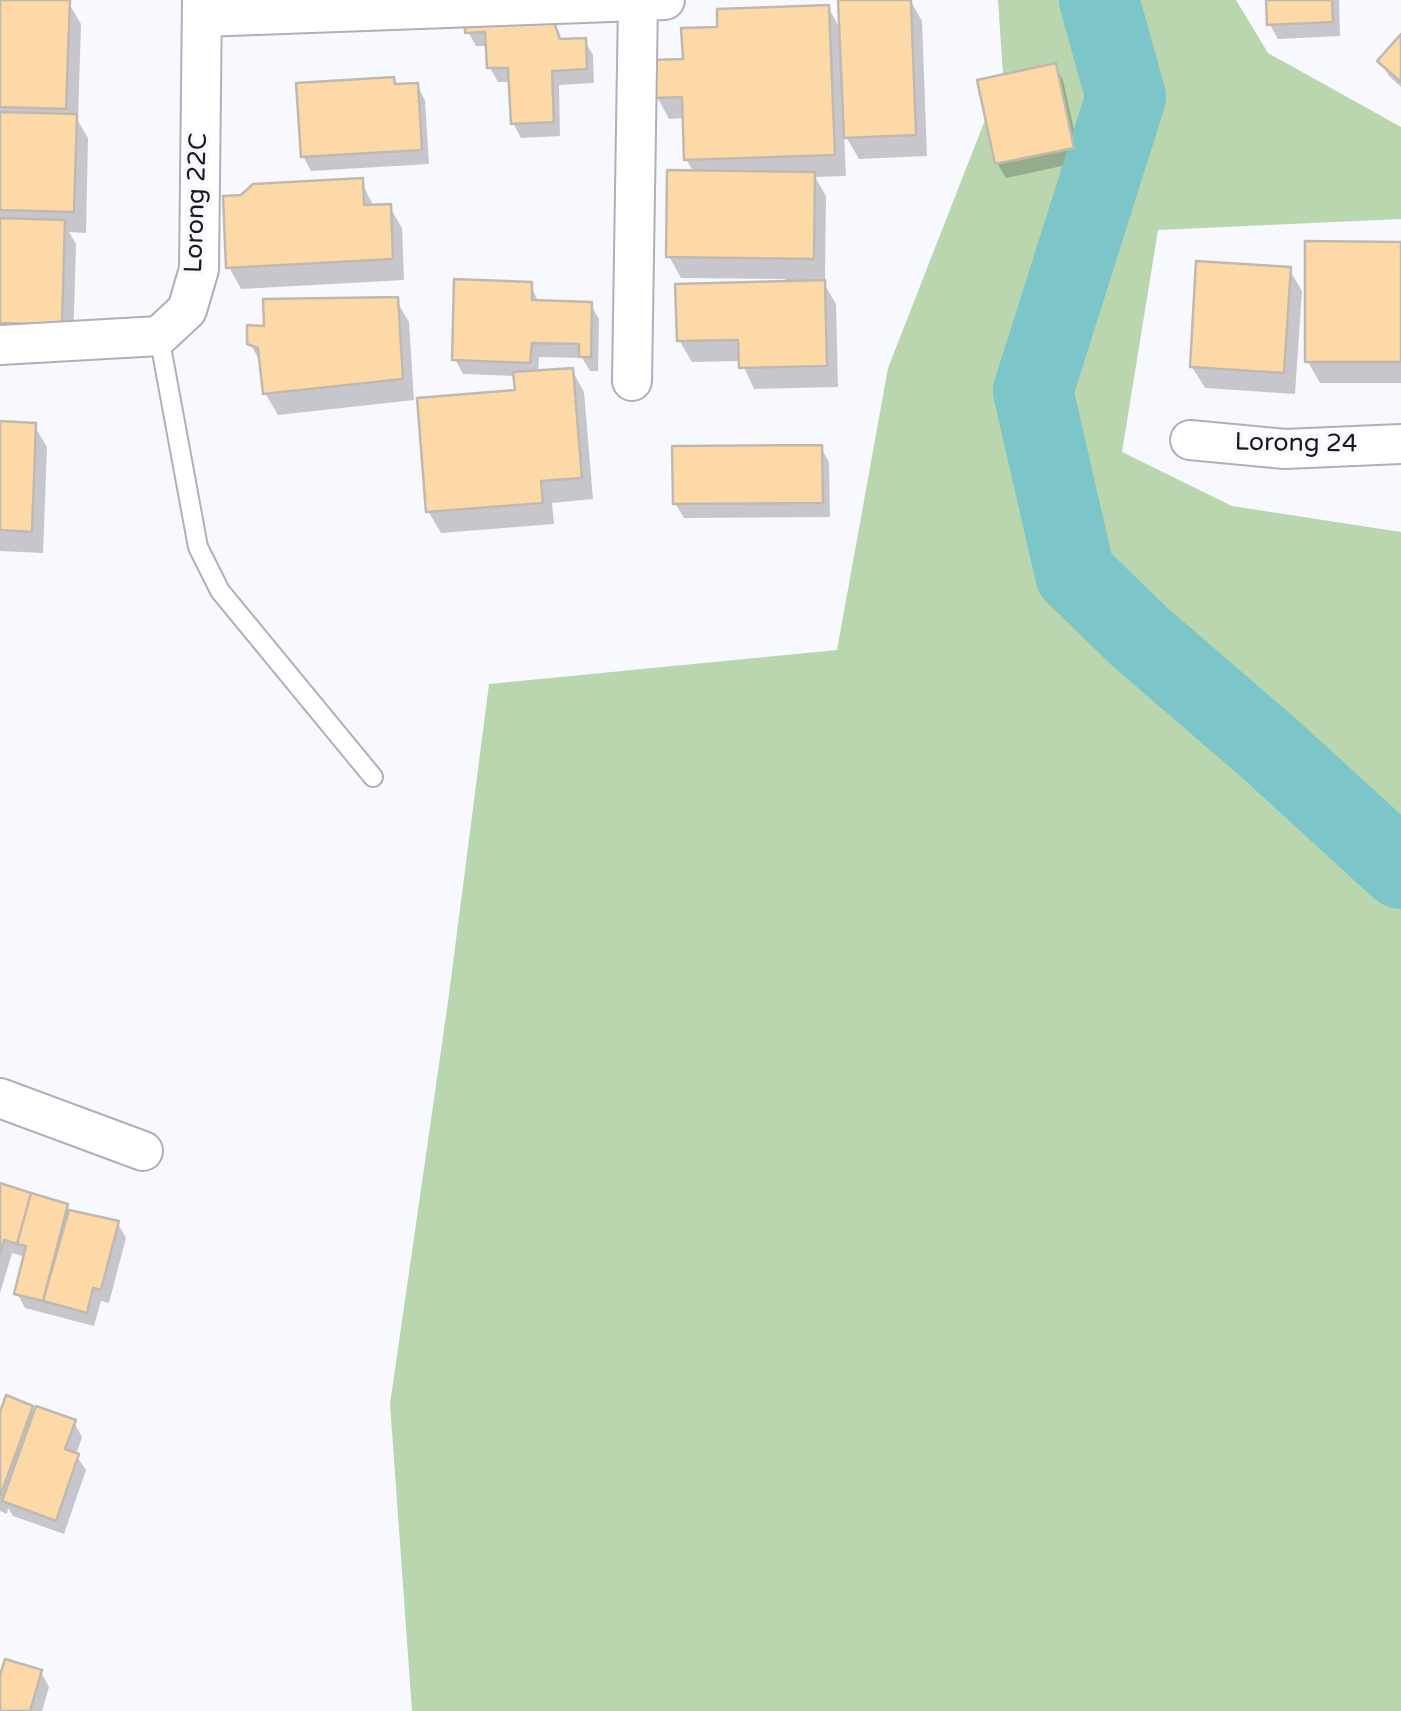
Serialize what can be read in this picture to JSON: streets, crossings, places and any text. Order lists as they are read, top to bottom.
{
  "streets": {
    "street": ["Lorong 22C", "Lorong 24"]
  }
}
